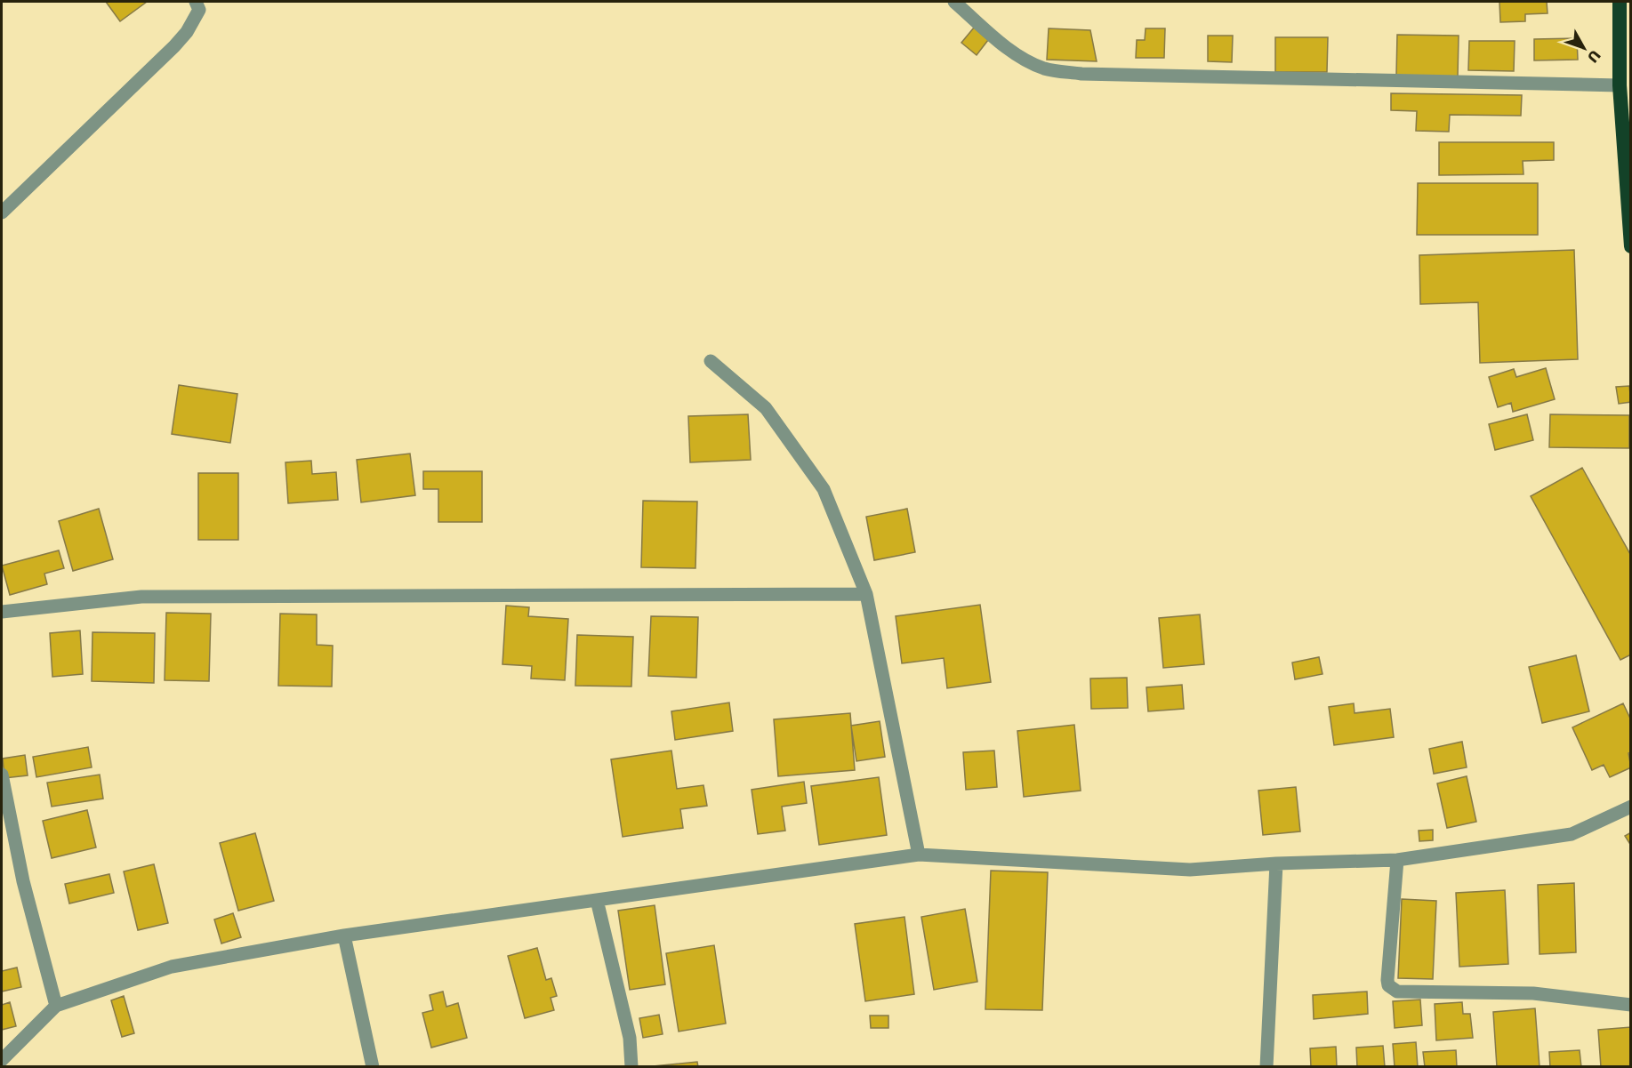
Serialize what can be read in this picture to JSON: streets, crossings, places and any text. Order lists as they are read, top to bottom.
{
  "north": "bottom right"
}
